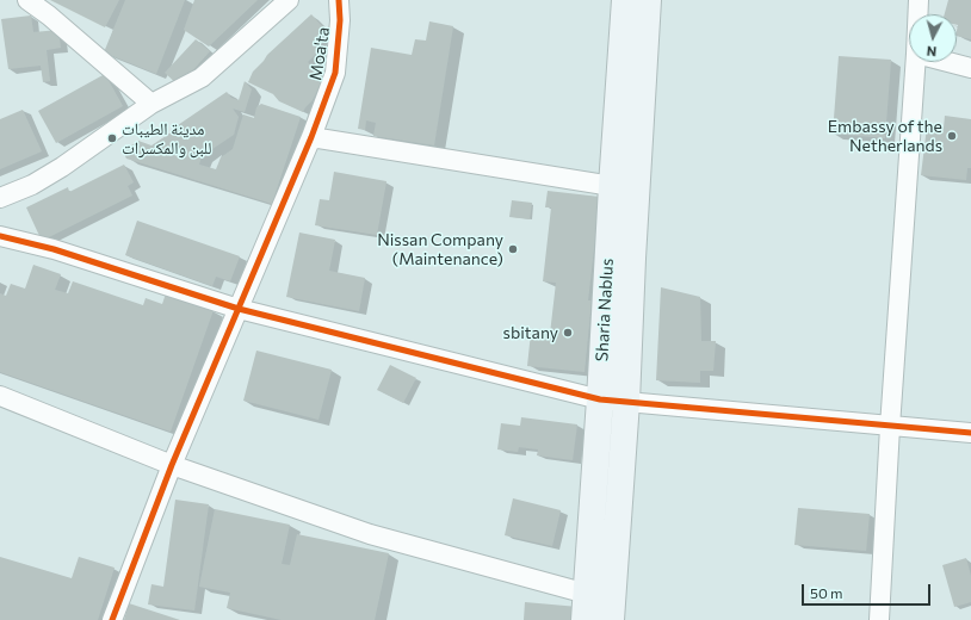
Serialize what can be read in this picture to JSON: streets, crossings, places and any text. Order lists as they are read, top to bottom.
{
  "streets": {
    "main road": ["Sharia Nablus"],
    "street": ["Moa'ta"]
  },
  "places": [
    "Embassy of the Netherlands",
    "مدينة الطيبات للبن والمكسرات",
    "Nissan Company (Maintenance)",
    "sbitany"
  ],
  "scale_bar": "50 m",
  "north": "bottom"
}
